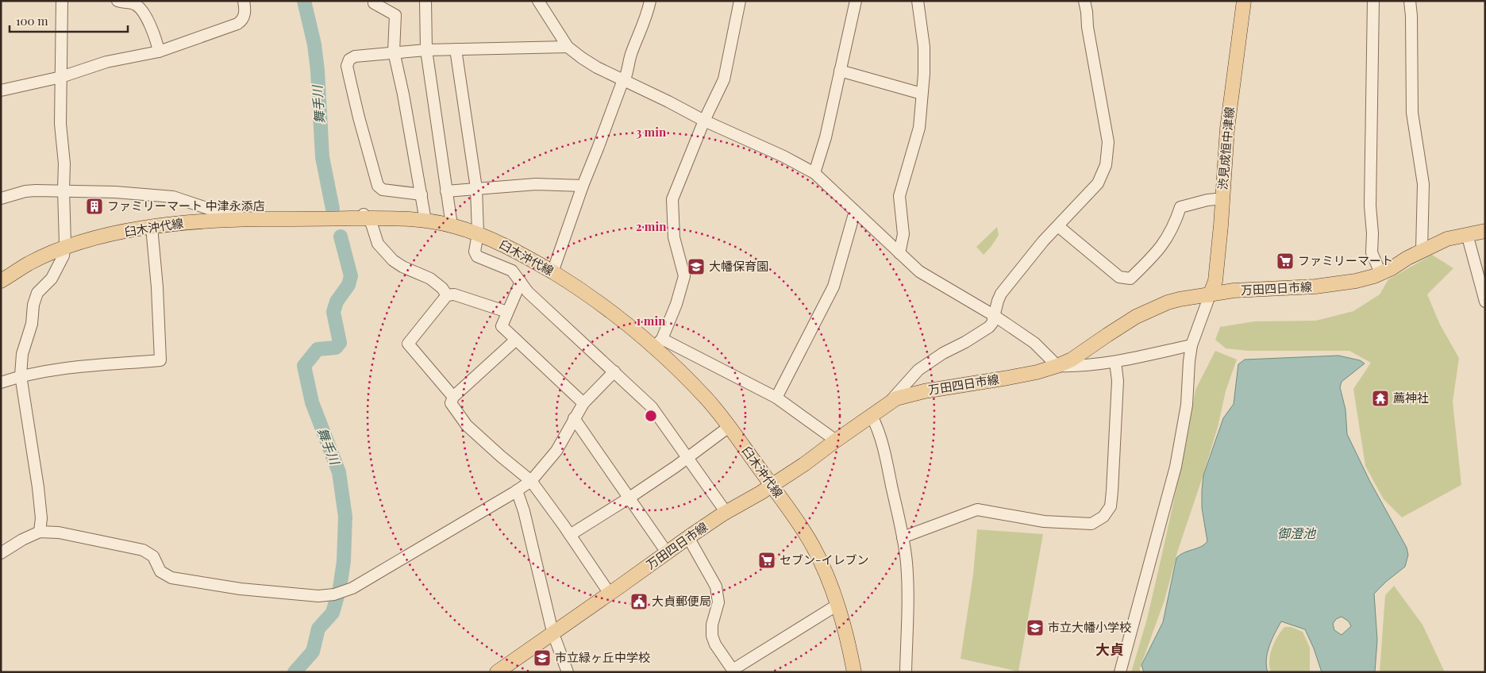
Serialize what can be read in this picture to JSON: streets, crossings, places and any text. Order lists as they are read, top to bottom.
{
  "streets": {
    "main road": ["渋見成恒中津線", "臼木沖代線", "万田四日市線"]
  },
  "crossings": [
    ["渋見成恒中津線", "万田四日市線"],
    ["臼木沖代線", "万田四日市線"]
  ],
  "districts": ["大貞"],
  "water": ["舞手川", "御澄池"],
  "places": {
    "building": ["ファミリーマート 中津永添店"],
    "supermarket": ["ファミリーマート", "セブン-イレブン"],
    "school or university": ["大幡保育園", "市立大幡小学校", "市立緑ヶ丘中学校"],
    "temple": ["薦神社"],
    "public building": ["大貞郵便局"]
  },
  "scale_bar": "100 m",
  "rings": ["3 min", "2 min", "1 min"]
}
